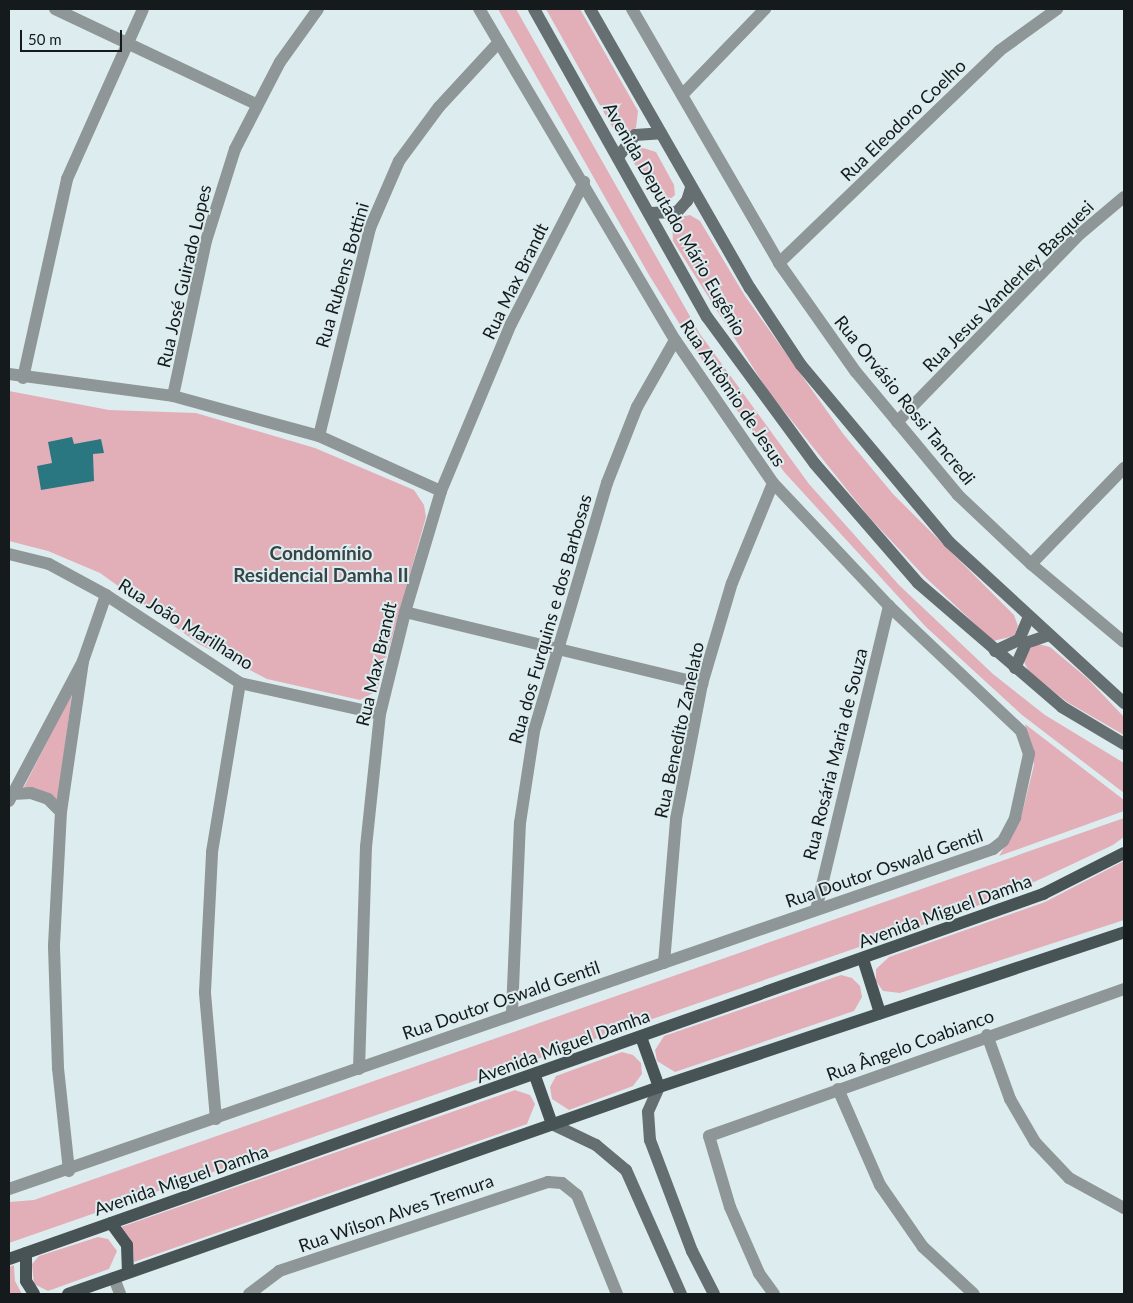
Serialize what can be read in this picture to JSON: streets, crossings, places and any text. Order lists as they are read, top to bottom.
{
  "streets": {
    "main road": ["Avenida Miguel Damha"],
    "street": [
      "Rua Eleodoro Coelho",
      "Avenida Deputado Mário Eugênio",
      "Rua Rubens Bottini",
      "Rua José Guirado Lopes",
      "Rua Max Brandt",
      "Rua Jesus Vanderley Basquesi",
      "Rua Antômio de Jesus",
      "Rua Orvásio Rossi Tancredi",
      "Rua dos Furquins e dos Barbosas",
      "Rua João Marilhano",
      "Rua Benedito Zanelato",
      "Rua Rosária Maria de Souza",
      "Rua Doutor Oswald Gentil",
      "Rua Ângelo Coabianco",
      "Rua Wilson Alves Tremura"
    ]
  },
  "crossings": [
    ["Rua Eleodoro Coelho", "Rua Orvásio Rossi Tancredi"],
    ["Rua Rubens Bottini", "Rua Antômio de Jesus"],
    ["Rua Max Brandt", "Rua Antômio de Jesus"],
    ["Rua Max Brandt", "Rua João Marilhano"],
    ["Rua Max Brandt", "Rua Doutor Oswald Gentil"],
    ["Rua Jesus Vanderley Basquesi", "Rua Orvásio Rossi Tancredi"],
    ["Rua Antômio de Jesus", "Rua dos Furquins e dos Barbosas"],
    ["Rua Antômio de Jesus", "Rua Benedito Zanelato"],
    ["Rua Antômio de Jesus", "Rua Rosária Maria de Souza"],
    ["Rua Antômio de Jesus", "Rua Doutor Oswald Gentil"],
    ["Rua dos Furquins e dos Barbosas", "Rua Doutor Oswald Gentil"],
    ["Rua Benedito Zanelato", "Rua Doutor Oswald Gentil"],
    ["Rua Rosária Maria de Souza", "Rua Doutor Oswald Gentil"]
  ],
  "districts": ["Condomínio Residencial Damha II"],
  "scale_bar": "50 m"
}
